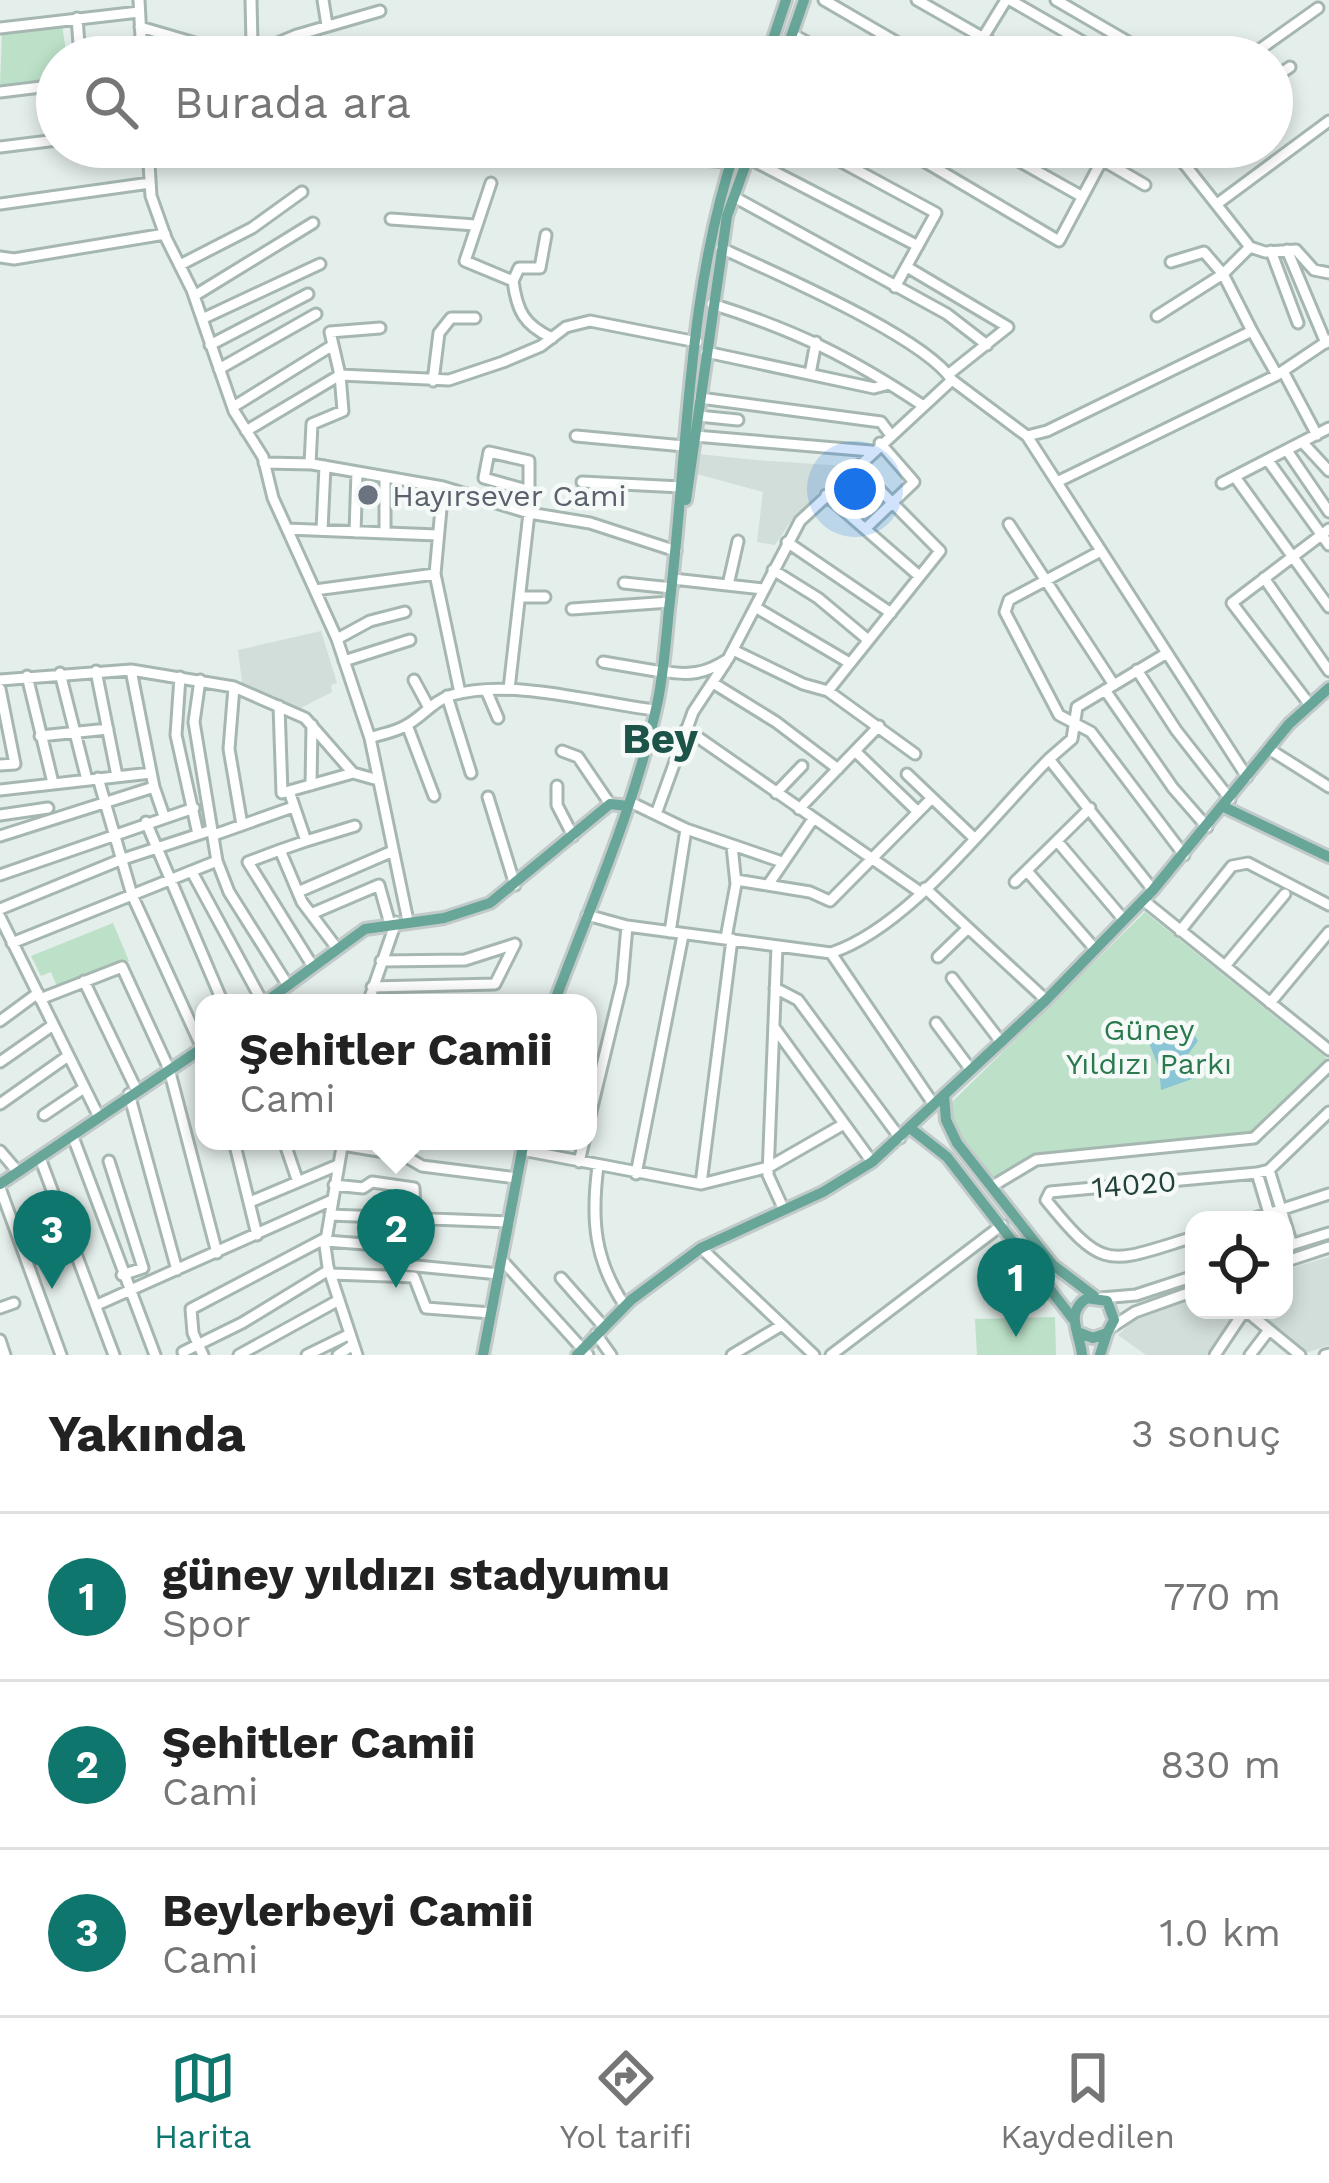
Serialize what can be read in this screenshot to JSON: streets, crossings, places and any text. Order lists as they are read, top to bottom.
{
  "streets": {
    "street": ["14020"]
  },
  "districts": ["Bey"],
  "parks": ["Güney Yıldızı Parkı"],
  "places": ["Hayırsever Cami"],
  "page": {
    "search": "Burada ara",
    "popup": ["Şehitler Camii", "Cami"],
    "pins": ["2", "3", "1"],
    "heading": ["Yakında", "3 sonuç"],
    "list": [
      {
        "mark": "1",
        "name": "güney yıldızı stadyumu",
        "note": "Spor",
        "value": "770 m"
      },
      {
        "mark": "2",
        "name": "Şehitler Camii",
        "note": "Cami",
        "value": "830 m"
      },
      {
        "mark": "3",
        "name": "Beylerbeyi Camii",
        "note": "Cami",
        "value": "1.0 km"
      }
    ],
    "nav": ["Harita", "Yol tarifi", "Kaydedilen"]
  }
}
